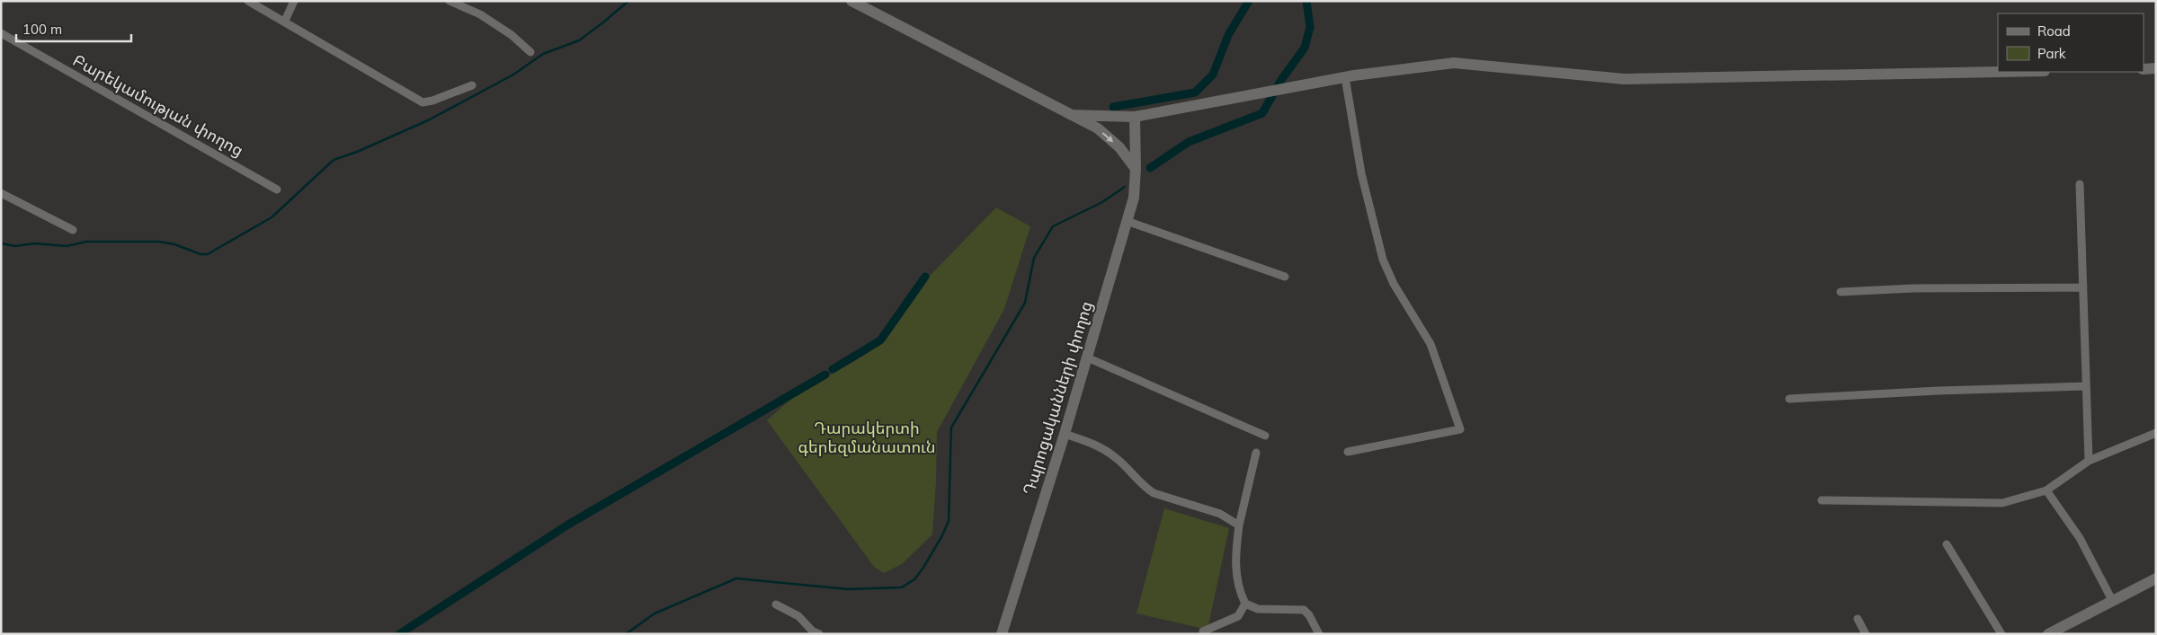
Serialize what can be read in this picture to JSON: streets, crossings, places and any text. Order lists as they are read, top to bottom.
{
  "streets": {
    "main road": ["Դպրոցականների փողոց"],
    "street": ["Բարեկամության փողոց"]
  },
  "parks": ["Դարակերտի գերեզմանատուն"],
  "legend": ["Road", "Park"],
  "scale_bar": "100 m"
}
